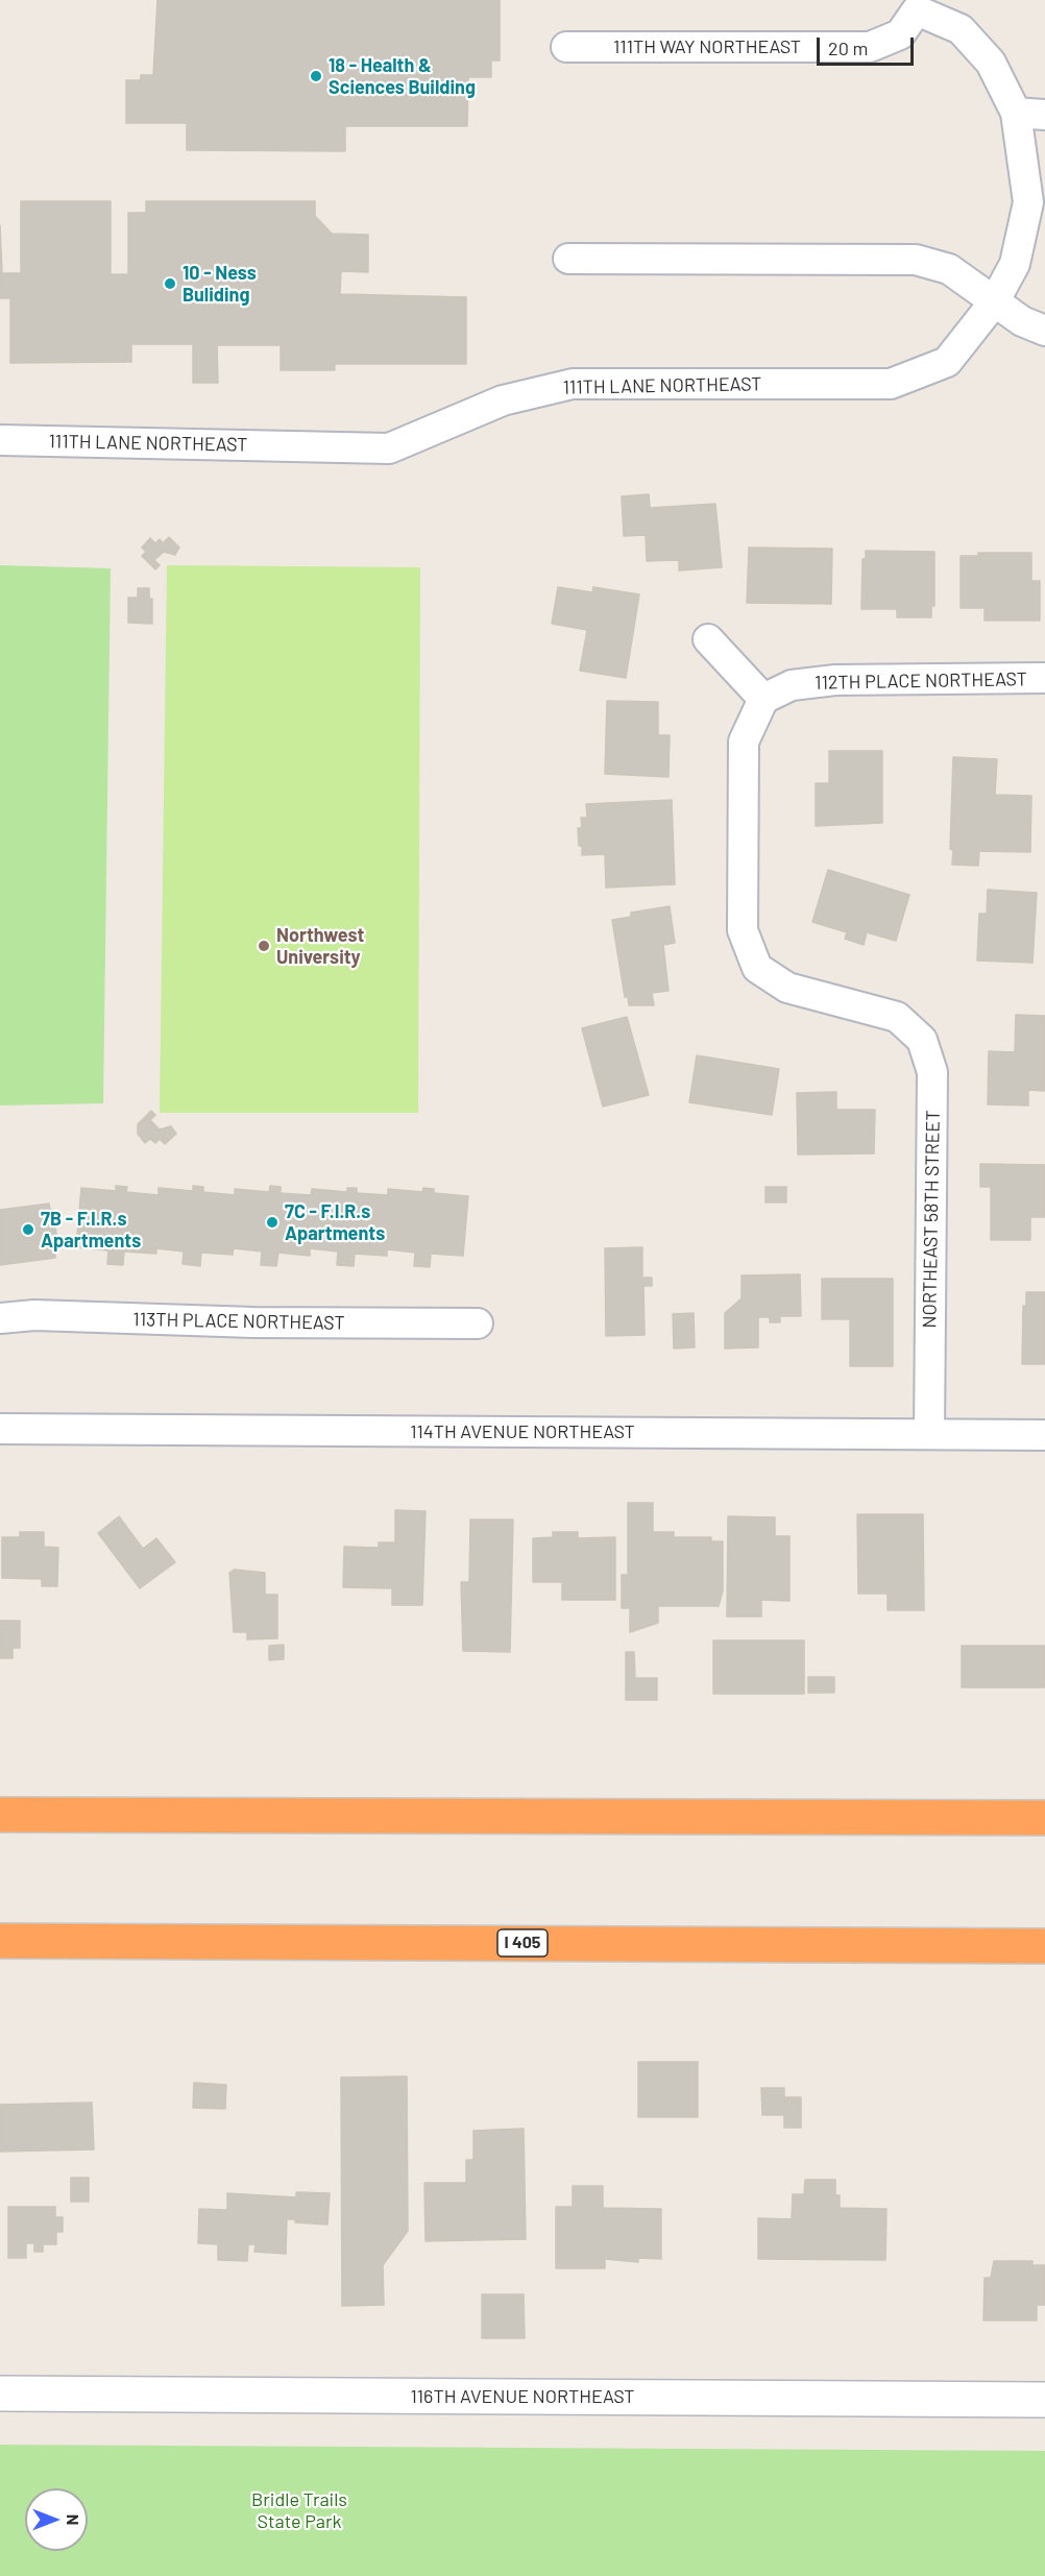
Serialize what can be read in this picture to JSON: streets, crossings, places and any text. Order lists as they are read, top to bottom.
{
  "streets": {
    "highway": ["I 405"],
    "street": [
      "111TH WAY NORTHEAST",
      "111TH LANE NORTHEAST",
      "112TH PLACE NORTHEAST",
      "NORTHEAST 58TH STREET",
      "113TH PLACE NORTHEAST",
      "114TH AVENUE NORTHEAST",
      "116TH AVENUE NORTHEAST"
    ]
  },
  "crossings": [
    ["111TH WAY NORTHEAST", "111TH LANE NORTHEAST"],
    ["112TH PLACE NORTHEAST", "NORTHEAST 58TH STREET"],
    ["NORTHEAST 58TH STREET", "114TH AVENUE NORTHEAST"]
  ],
  "parks": ["Bridle Trails State Park"],
  "places": [
    "18 - Health & Sciences Building",
    "10 - Ness Buliding",
    "Northwest University",
    "7C - F.I.R.s Apartments",
    "7B - F.I.R.s Apartments"
  ],
  "scale_bar": "20 m",
  "north": "right"
}
